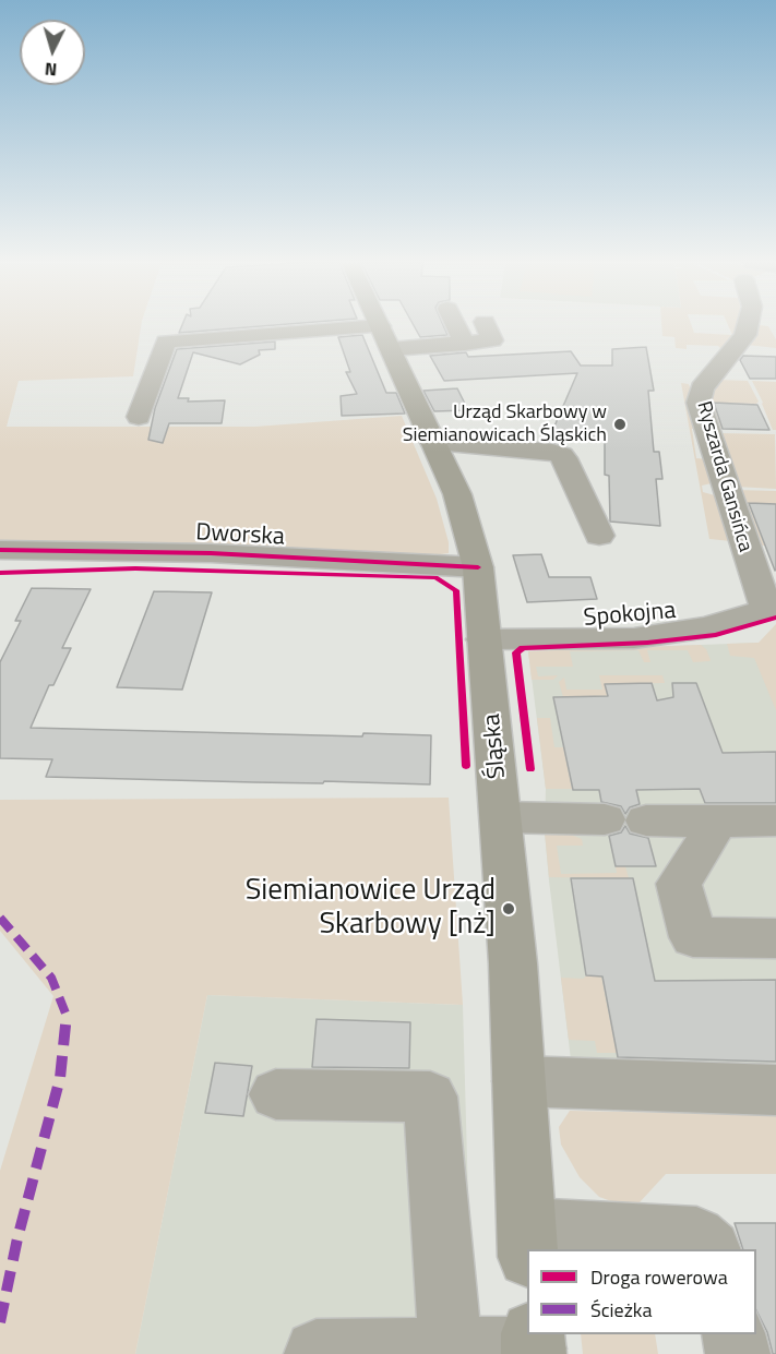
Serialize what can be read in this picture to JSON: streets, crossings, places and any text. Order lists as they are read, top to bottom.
{
  "streets": {
    "main road": ["Śląska"],
    "street": ["Ryszarda Gansińca", "Dworska", "Spokojna"]
  },
  "crossings": [
    ["Ryszarda Gansińca", "Spokojna"],
    ["Dworska", "Śląska"],
    ["Spokojna", "Śląska"]
  ],
  "places": ["Urząd Skarbowy w Siemianowicach Śląskich", "Siemianowice Urząd Skarbowy [nż]"],
  "legend": ["Droga rowerowa", "Ścieżka"],
  "north": "bottom"
}
